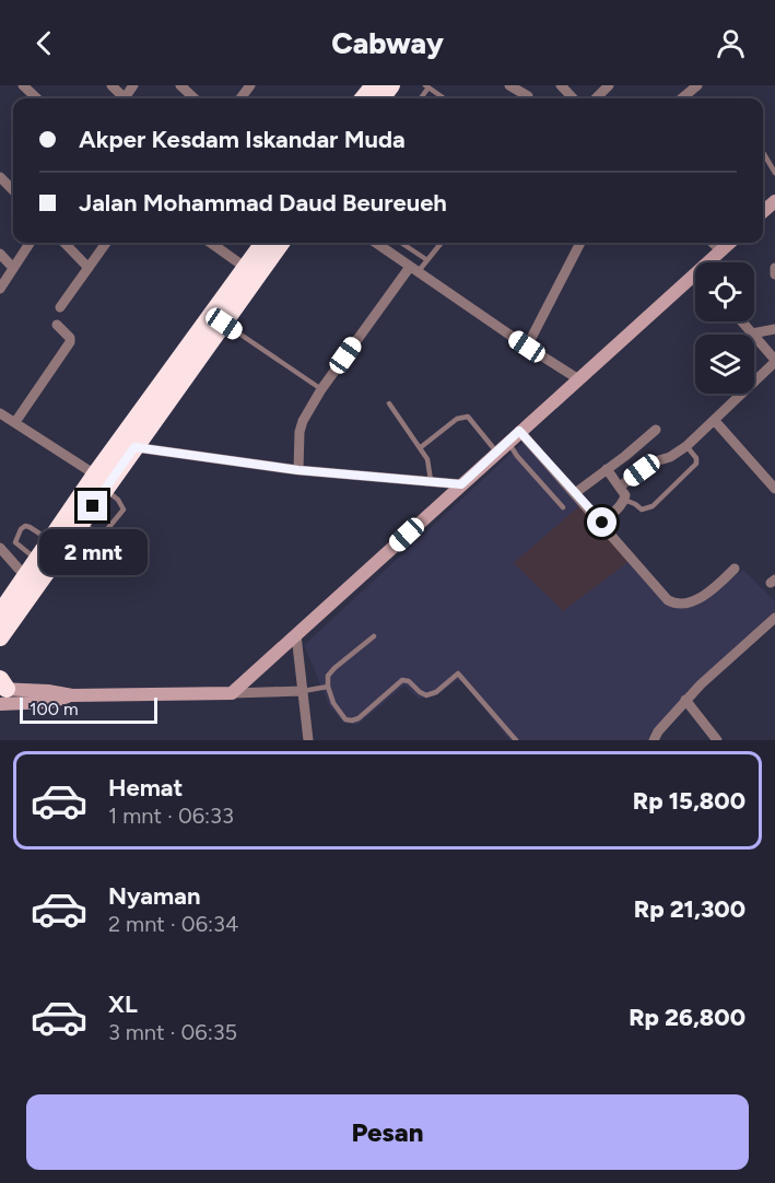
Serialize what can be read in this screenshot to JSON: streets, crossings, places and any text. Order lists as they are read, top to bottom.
{
  "scale_bar": "100 m",
  "page": {
    "header": "Cabway",
    "banner": ["Akper Kesdam Iskandar Muda", "Jalan Mohammad Daud Beureueh"],
    "bubble": "2 mnt",
    "scale": "100 m",
    "list": [
      {
        "name": "Hemat",
        "note": "1 mnt · 06:33",
        "value": "Rp 15,800"
      },
      {
        "name": "Nyaman",
        "note": "2 mnt · 06:34",
        "value": "Rp 21,300"
      },
      {
        "name": "XL",
        "note": "3 mnt · 06:35",
        "value": "Rp 26,800"
      }
    ],
    "buttons": "Pesan"
  }
}
